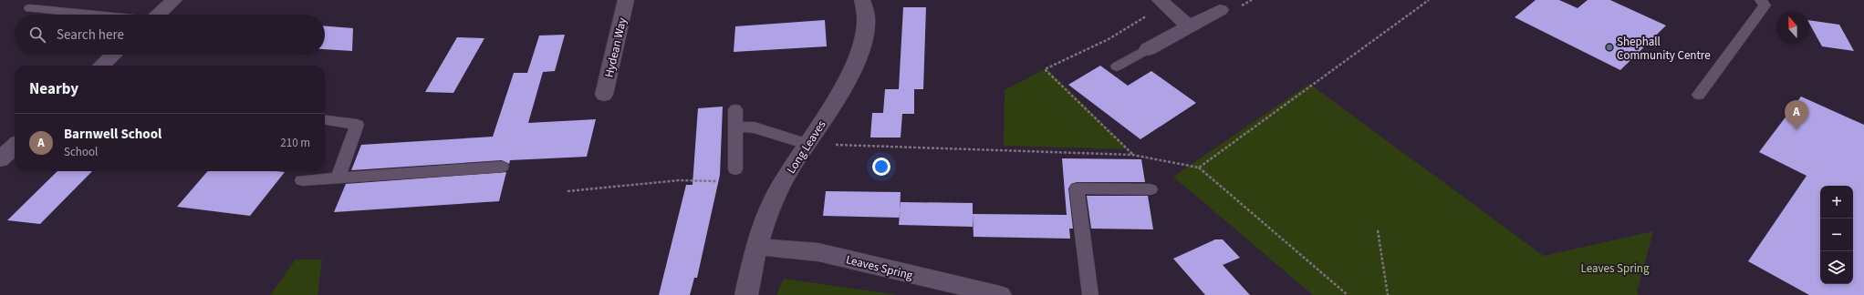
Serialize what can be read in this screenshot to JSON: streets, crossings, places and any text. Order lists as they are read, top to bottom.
{
  "streets": {
    "street": ["Hydean Way", "Long Leaves", "Leaves Spring"]
  },
  "crossings": [
    ["Long Leaves", "Leaves Spring"]
  ],
  "parks": ["Leaves Spring"],
  "places": ["Shephall Community Centre"],
  "north": "top",
  "page": {
    "search": "Search here",
    "heading": "Nearby",
    "pins": "A",
    "list": [
      {
        "mark": "A",
        "name": "Barnwell School",
        "note": "School",
        "value": "210 m"
      }
    ],
    "map_buttons": ["+", "−"]
  }
}
